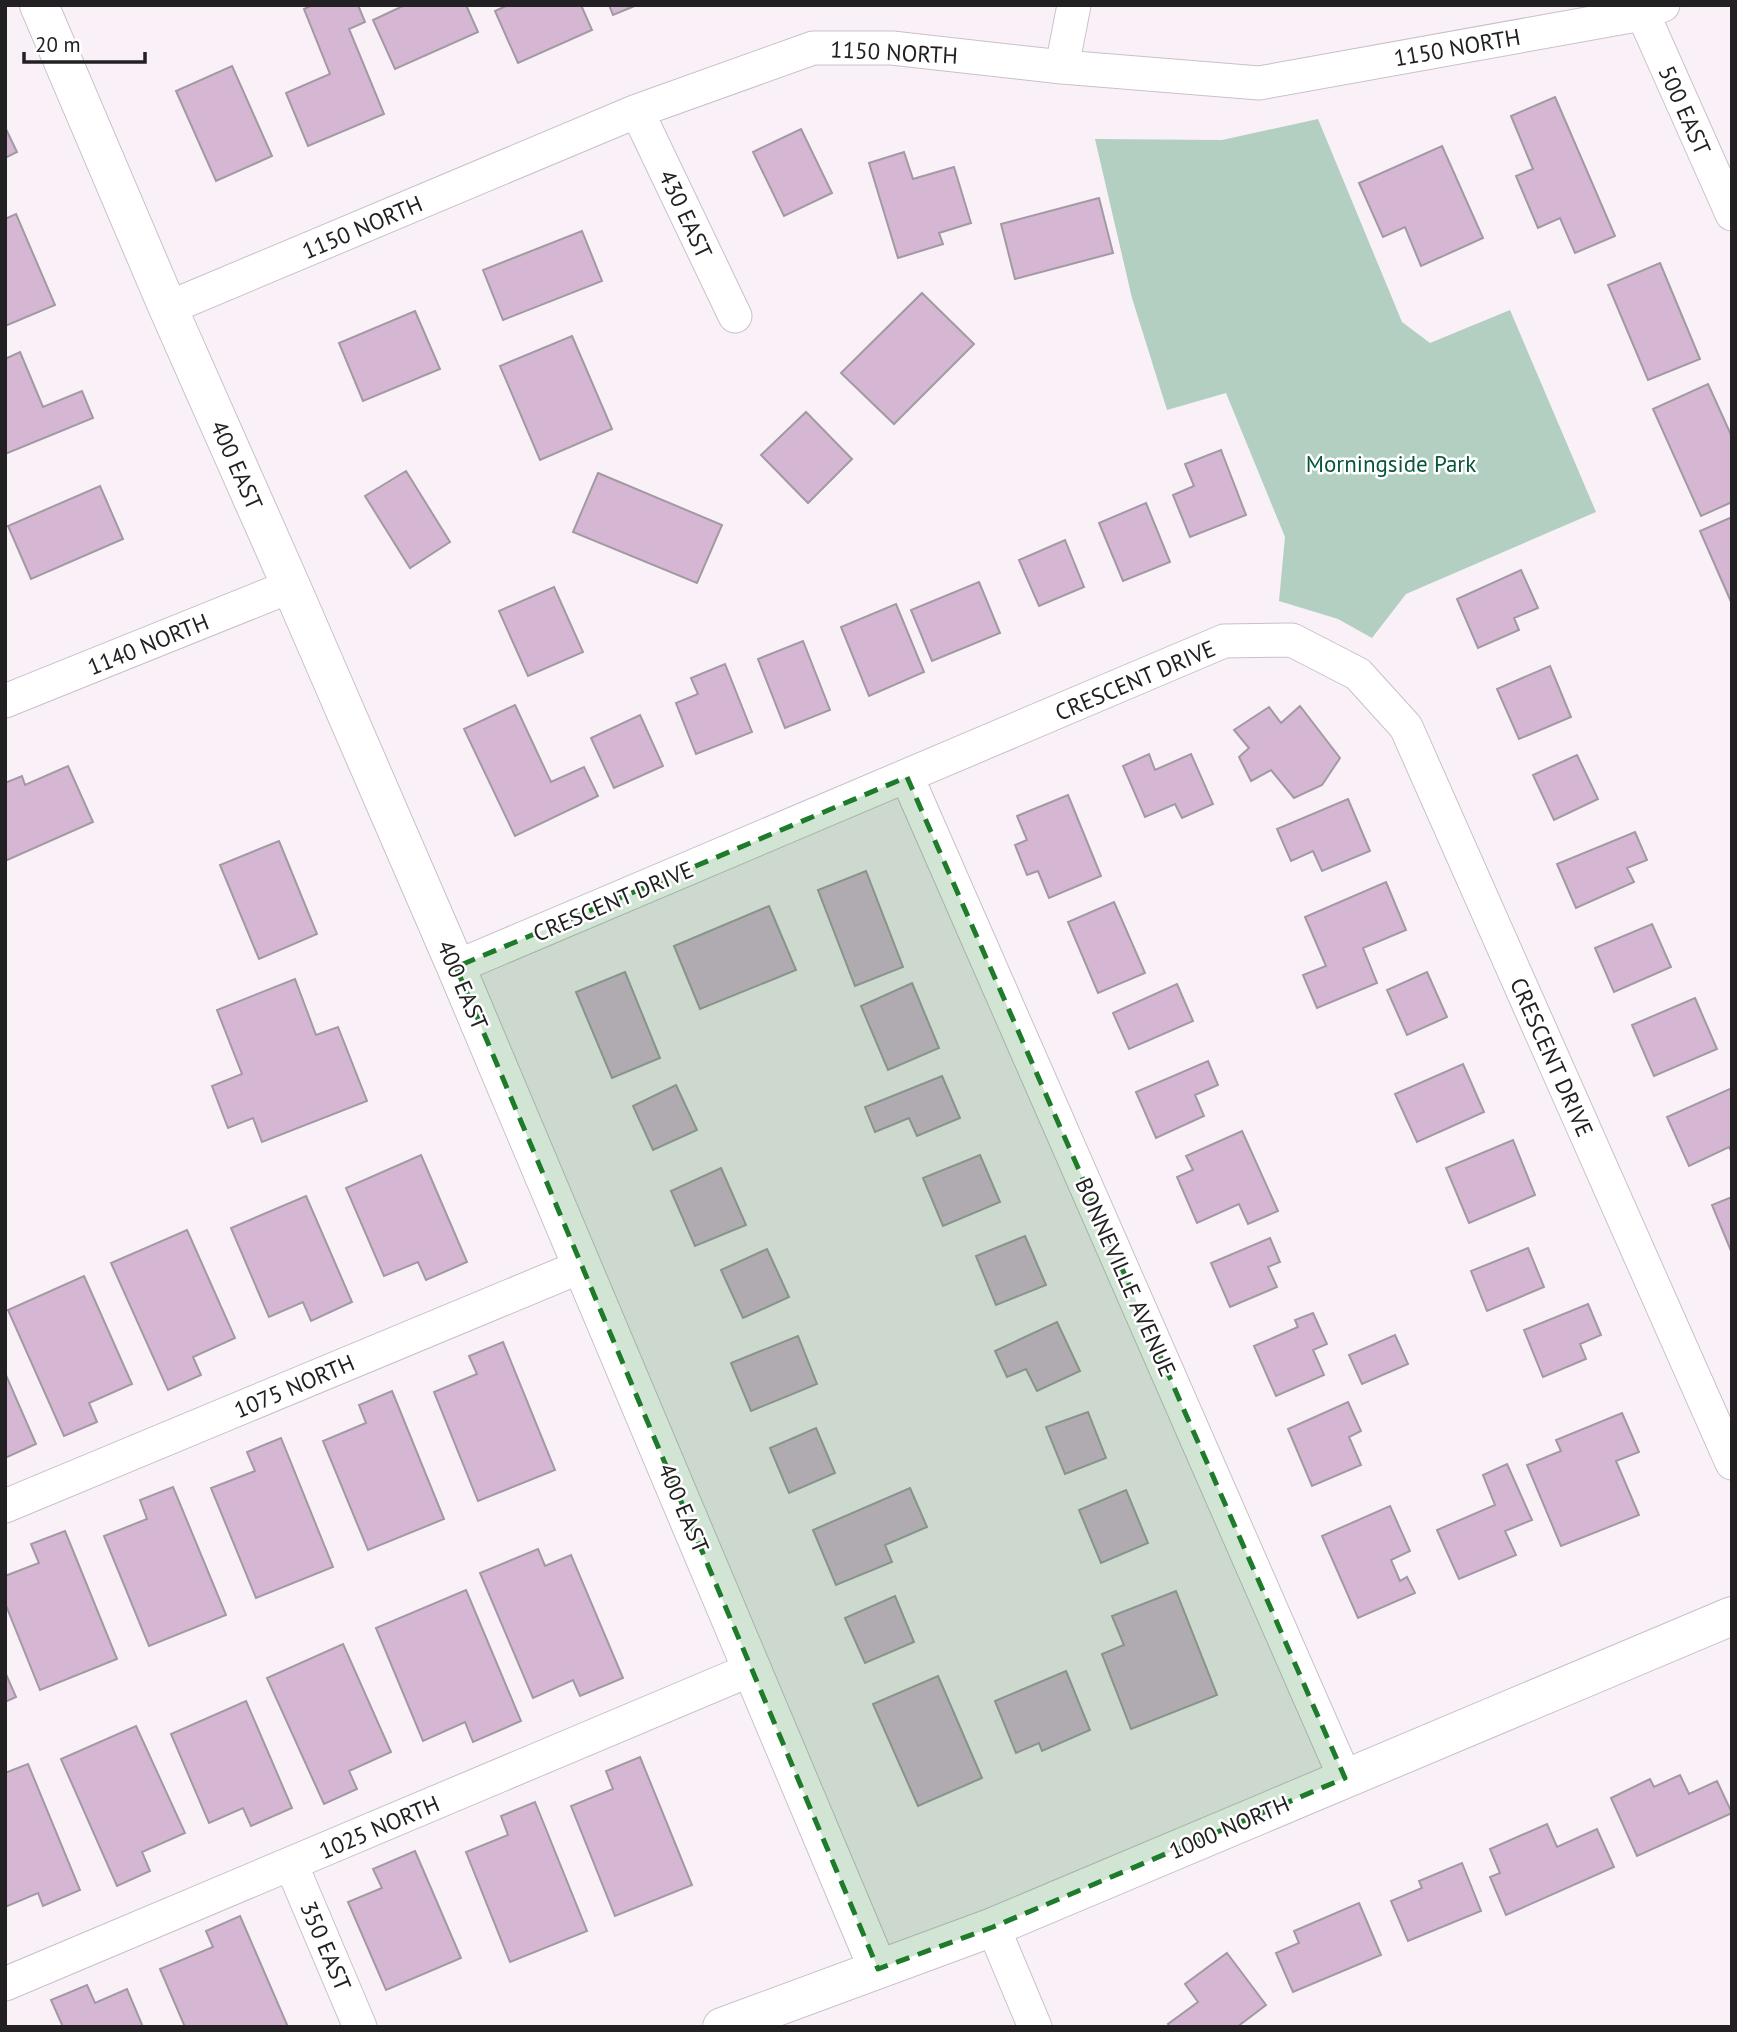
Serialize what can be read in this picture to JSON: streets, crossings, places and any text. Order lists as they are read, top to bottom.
{
  "streets": {
    "street": [
      "1150 NORTH",
      "500 EAST",
      "430 EAST",
      "400 EAST",
      "1140 NORTH",
      "CRESCENT DRIVE",
      "BONNEVILLE AVENUE",
      "1075 NORTH",
      "1025 NORTH",
      "1000 NORTH",
      "350 EAST"
    ]
  },
  "crossings": [
    ["1150 NORTH", "500 EAST"],
    ["1150 NORTH", "430 EAST"],
    ["1150 NORTH", "400 EAST"],
    ["400 EAST", "1140 NORTH"],
    ["400 EAST", "CRESCENT DRIVE"],
    ["400 EAST", "1075 NORTH"],
    ["400 EAST", "1025 NORTH"],
    ["400 EAST", "1000 NORTH"],
    ["CRESCENT DRIVE", "BONNEVILLE AVENUE"],
    ["BONNEVILLE AVENUE", "1000 NORTH"],
    ["1025 NORTH", "350 EAST"]
  ],
  "parks": ["Morningside Park"],
  "scale_bar": "20 m"
}
